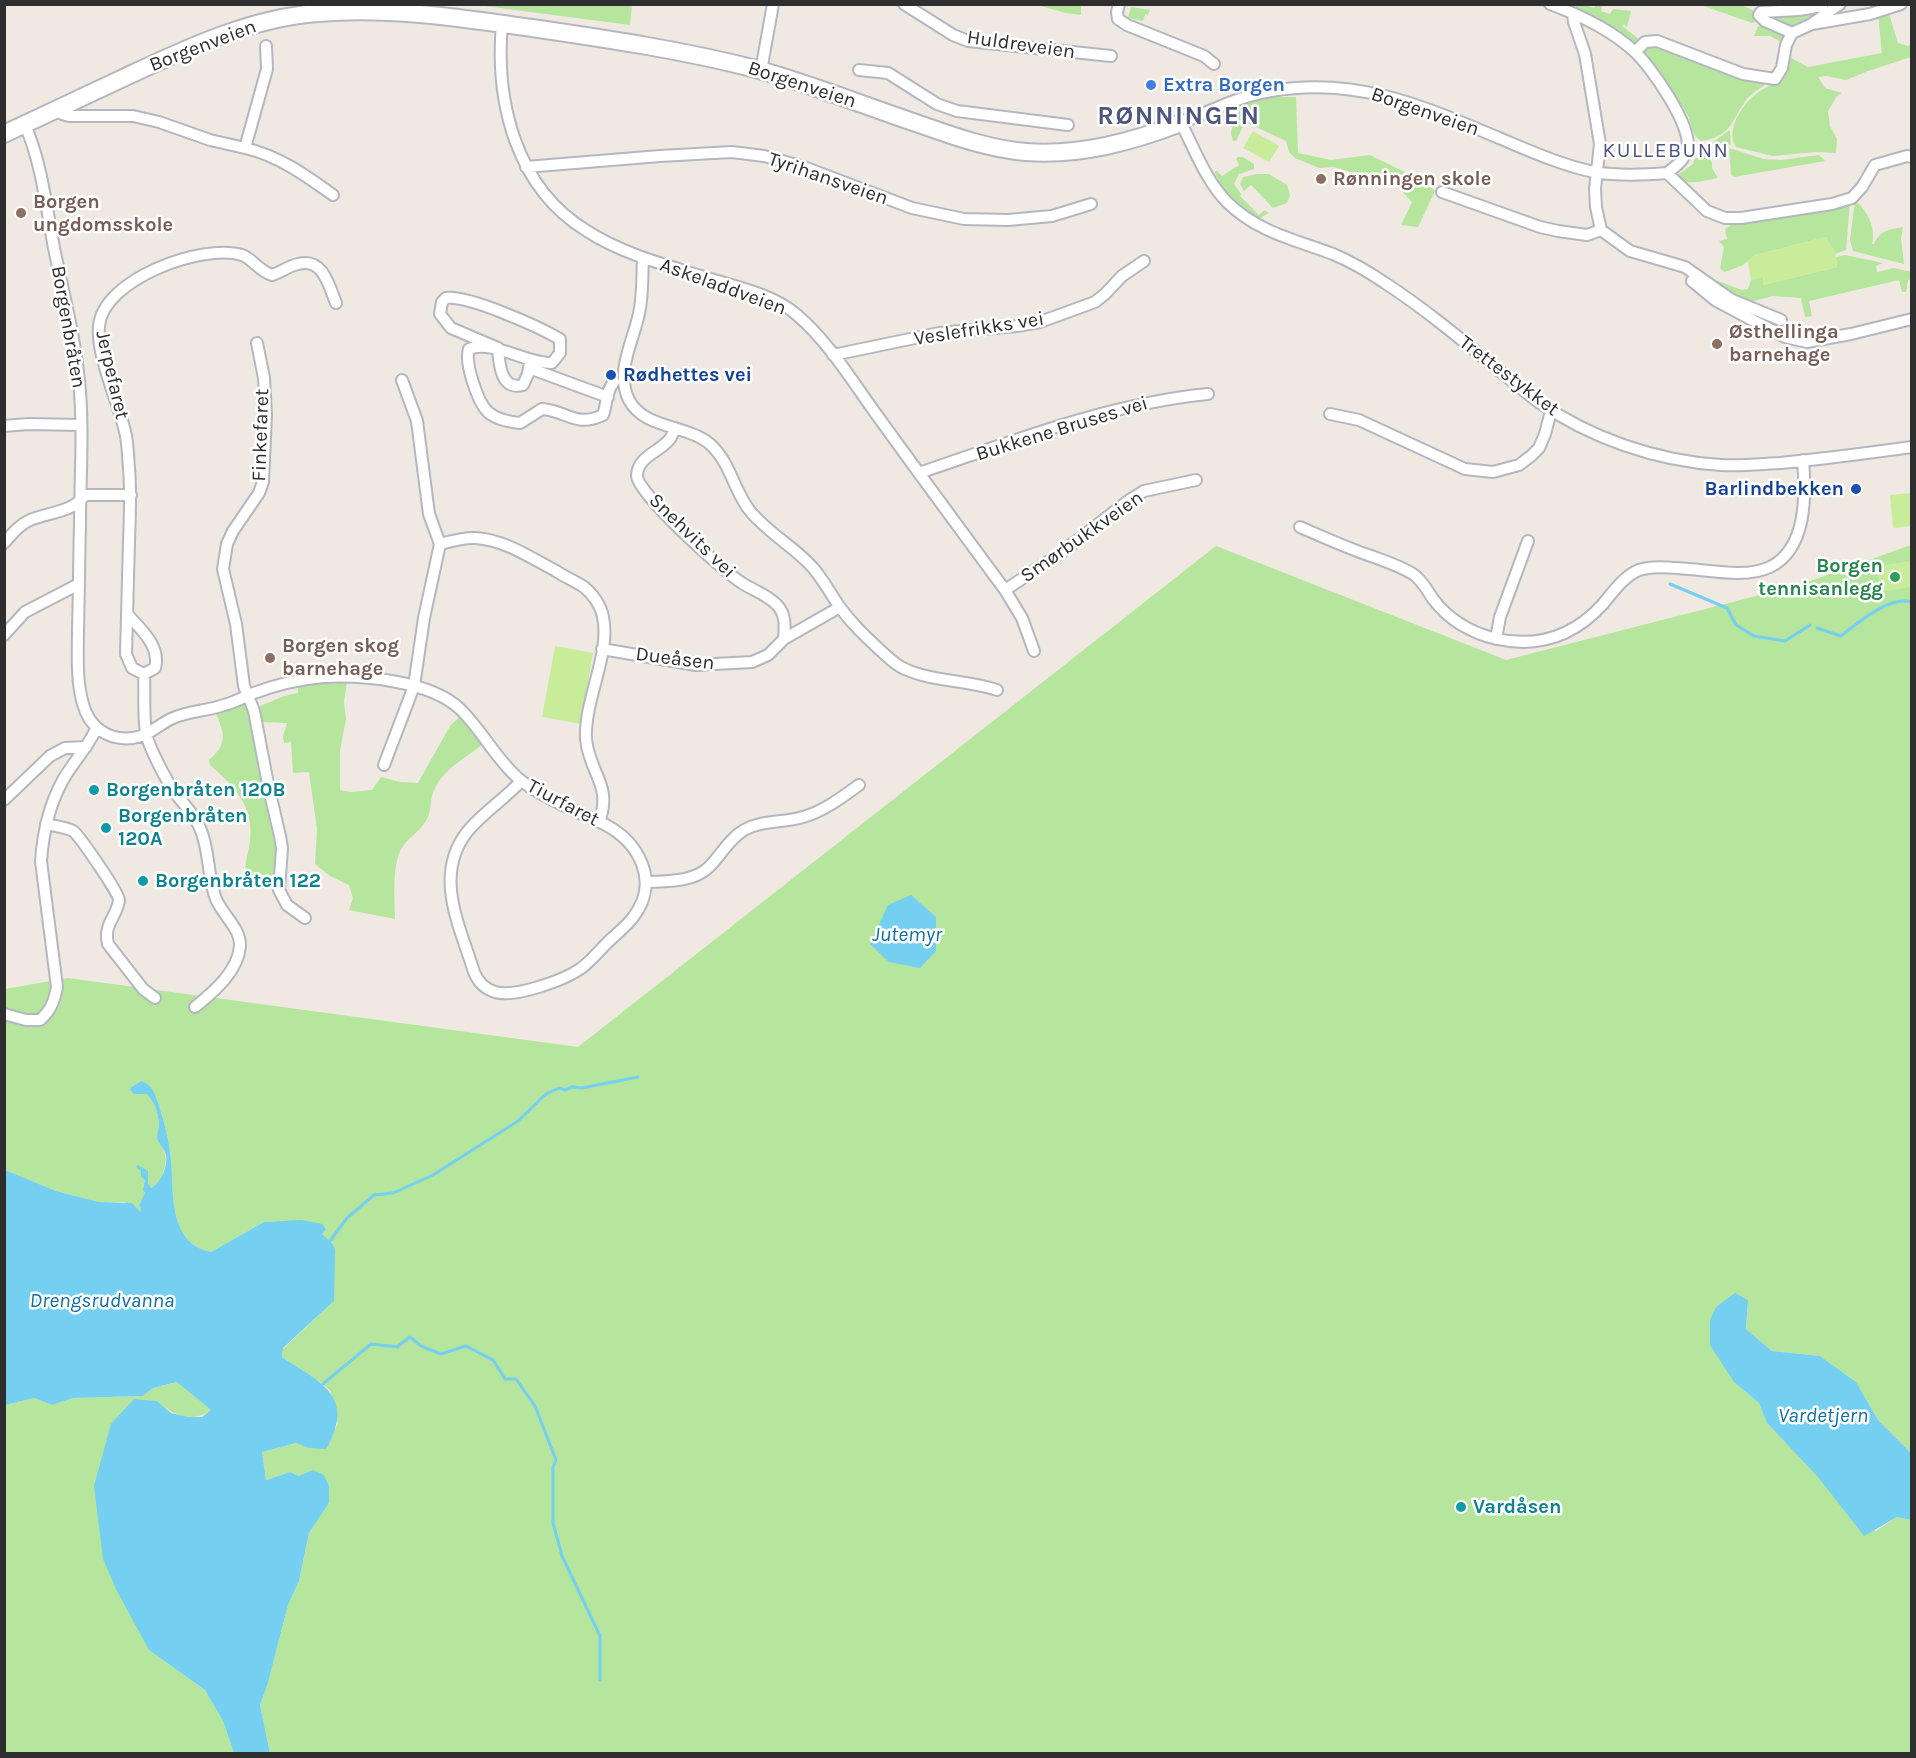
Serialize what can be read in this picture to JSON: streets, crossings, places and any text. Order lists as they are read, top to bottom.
{
  "streets": {
    "street": [
      "Huldreveien",
      "Borgenveien",
      "Tyrihansveien",
      "Askeladdveien",
      "Borgenbråten",
      "Veslefrikks vei",
      "Jerpefaret",
      "Trettestykket",
      "Bukkene Bruses vei",
      "Finkefaret",
      "Snehvits vei",
      "Smørbukkveien",
      "Dueåsen",
      "Tiurfaret"
    ]
  },
  "crossings": [
    ["Borgenveien", "Askeladdveien"],
    ["Borgenveien", "Borgenbråten"],
    ["Borgenveien", "Trettestykket"],
    ["Tyrihansveien", "Askeladdveien"],
    ["Askeladdveien", "Veslefrikks vei"],
    ["Askeladdveien", "Bukkene Bruses vei"],
    ["Askeladdveien", "Smørbukkveien"],
    ["Finkefaret", "Tiurfaret"],
    ["Snehvits vei", "Dueåsen"]
  ],
  "districts": ["RØNNINGEN", "KULLEBUNN"],
  "water": ["Jutemyr", "Drengsrudvanna", "Vardetjern"],
  "places": [
    "Extra Borgen",
    "Rønningen skole",
    "Borgen ungdomsskole",
    "Østhellinga barnehage",
    "Rødhettes vei",
    "Barlindbekken",
    "Borgen tennisanlegg",
    "Borgen skog barnehage",
    "Borgenbråten 120B",
    "Borgenbråten 120A",
    "Borgenbråten 122",
    "Vardåsen"
  ]
}
